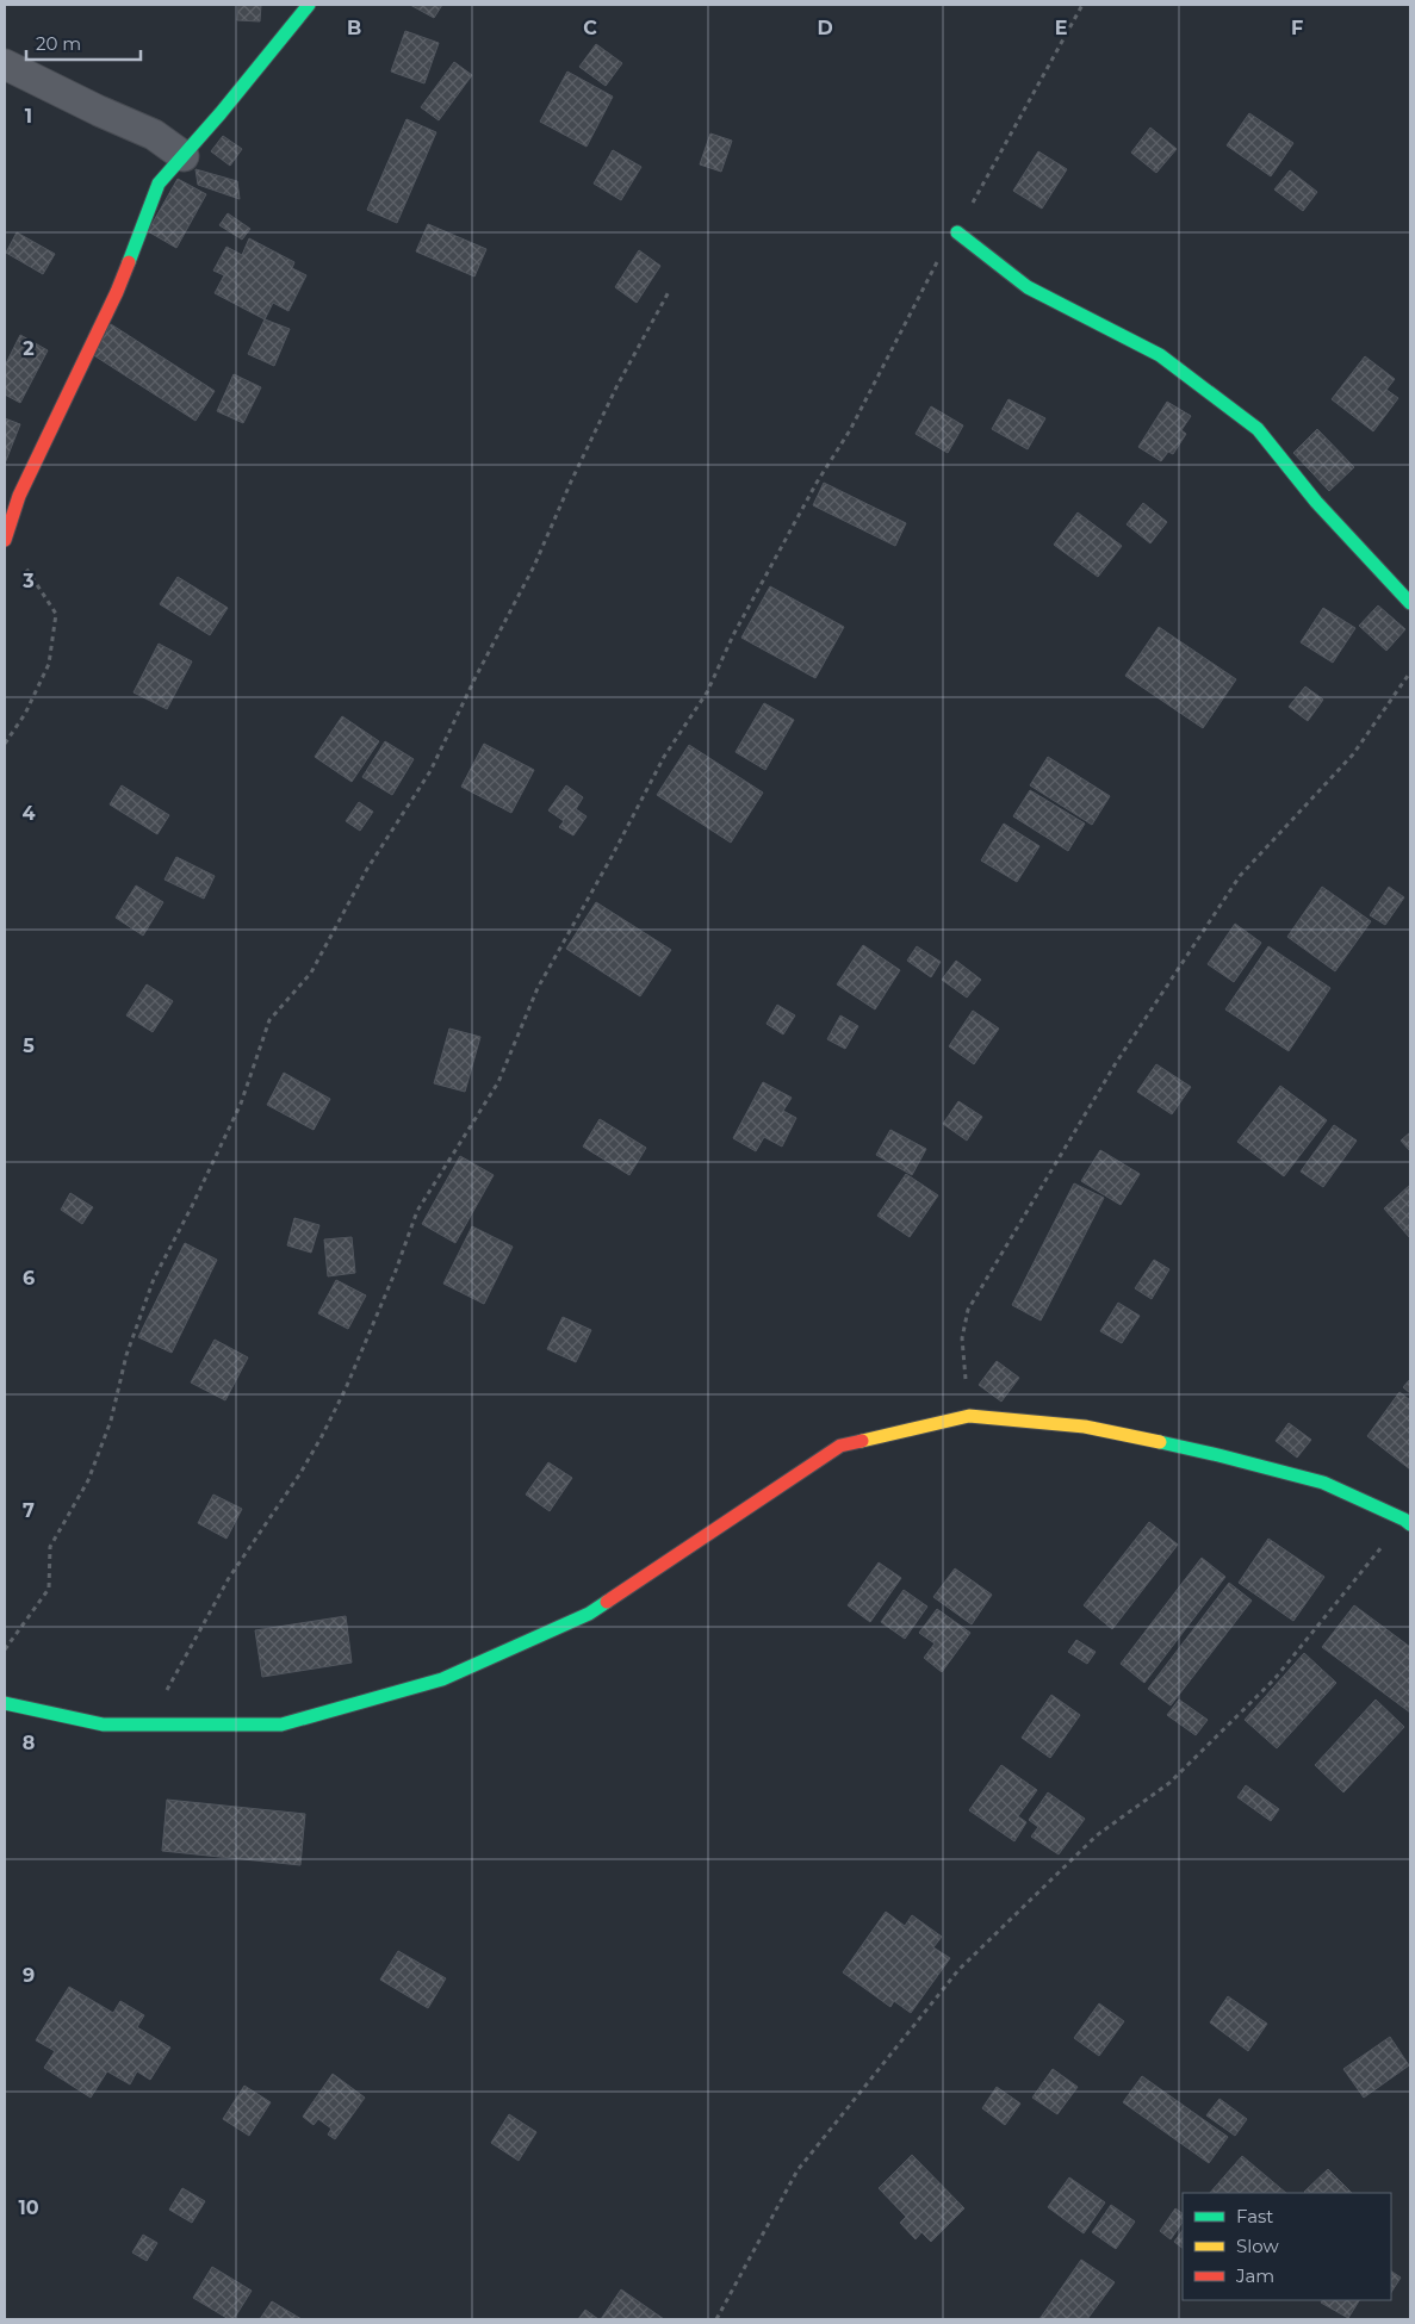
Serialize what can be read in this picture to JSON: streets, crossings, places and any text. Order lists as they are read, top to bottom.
{
  "legend": ["Fast", "Slow", "Jam"],
  "scale_bar": "20 m",
  "grid": {
    "columns": [
      "B",
      "C",
      "D",
      "E",
      "F"
    ],
    "rows": [
      "1",
      "2",
      "3",
      "4",
      "5",
      "6",
      "7",
      "8",
      "9",
      "10"
    ]
  }
}
